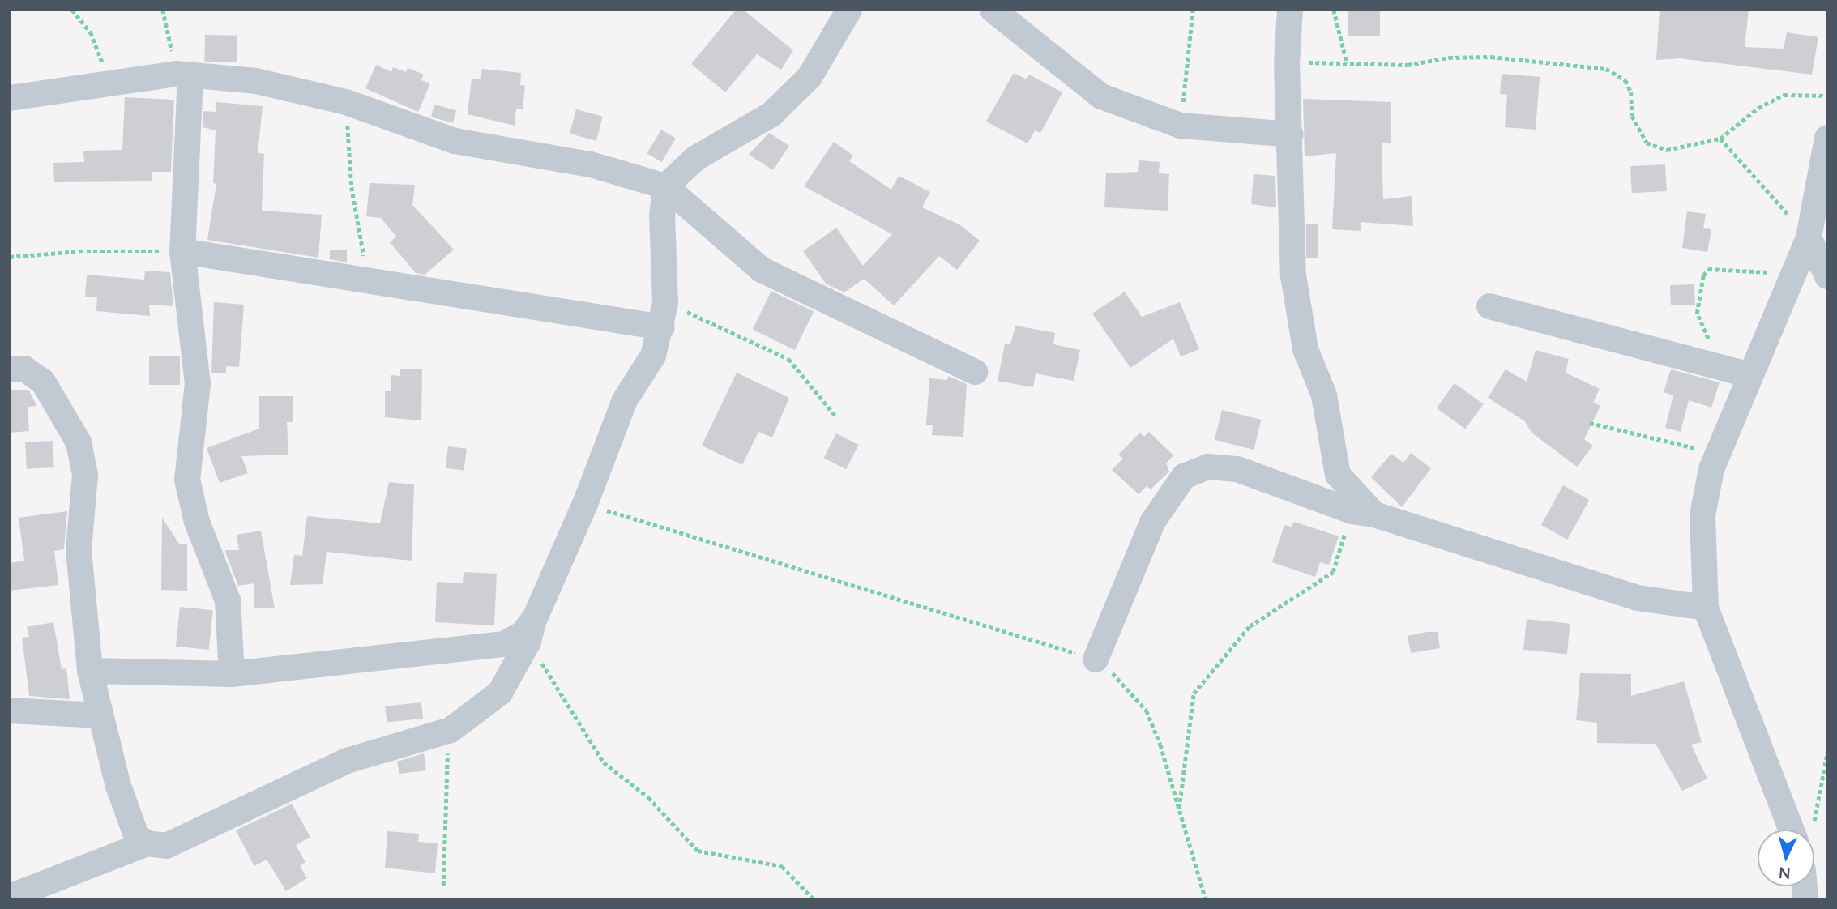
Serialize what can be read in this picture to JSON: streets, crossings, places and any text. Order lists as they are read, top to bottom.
{
  "north": "bottom"
}
